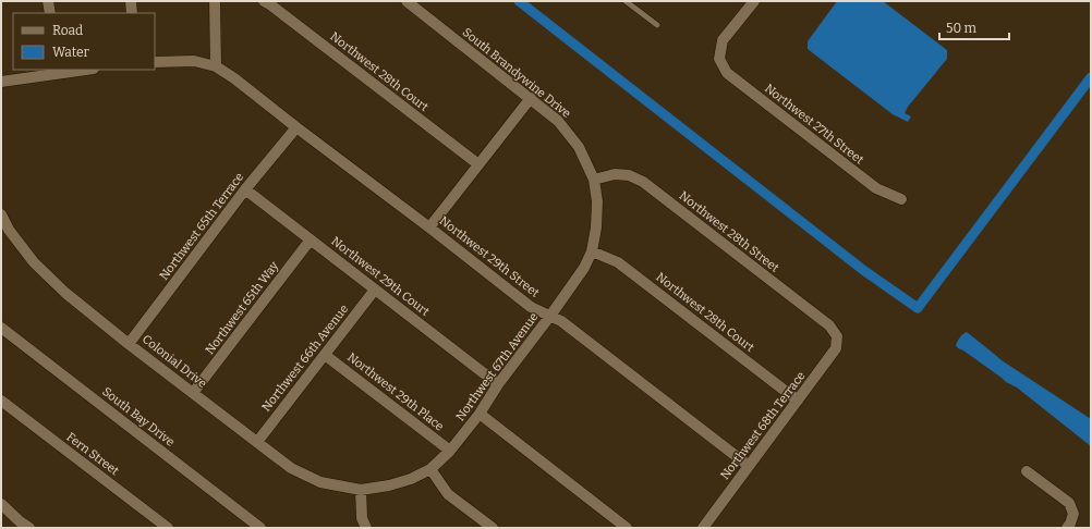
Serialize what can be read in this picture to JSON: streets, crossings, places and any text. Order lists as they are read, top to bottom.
{
  "streets": {
    "street": [
      "Northwest 28th Court",
      "South Brandywine Drive",
      "Northwest 27th Street",
      "Northwest 65th Terrace",
      "Northwest 28th Street",
      "Northwest 29th Street",
      "Northwest 29th Court",
      "Northwest 65th Way",
      "Northwest 66th Avenue",
      "Colonial Drive",
      "Northwest 67th Avenue",
      "Northwest 29th Place",
      "South Bay Drive",
      "Northwest 68th Terrace",
      "Fern Street"
    ]
  },
  "crossings": [
    ["Northwest 28th Court", "Northwest 67th Avenue"],
    ["Northwest 28th Court", "Northwest 68th Terrace"],
    ["South Brandywine Drive", "Northwest 28th Street"],
    ["South Brandywine Drive", "Northwest 67th Avenue"],
    ["Northwest 65th Terrace", "Northwest 29th Street"],
    ["Northwest 65th Terrace", "Northwest 29th Court"],
    ["Northwest 65th Terrace", "Colonial Drive"],
    ["Northwest 28th Street", "Northwest 67th Avenue"],
    ["Northwest 28th Street", "Northwest 68th Terrace"],
    ["Northwest 29th Street", "Northwest 67th Avenue"],
    ["Northwest 29th Street", "Northwest 68th Terrace"],
    ["Northwest 29th Court", "Northwest 65th Way"],
    ["Northwest 29th Court", "Northwest 66th Avenue"],
    ["Northwest 29th Court", "Northwest 67th Avenue"],
    ["Northwest 65th Way", "Colonial Drive"],
    ["Northwest 66th Avenue", "Colonial Drive"],
    ["Northwest 66th Avenue", "Northwest 29th Place"],
    ["Colonial Drive", "Northwest 67th Avenue"],
    ["Northwest 67th Avenue", "Northwest 29th Place"]
  ],
  "legend": ["Road", "Water"],
  "scale_bar": "50 m"
}
